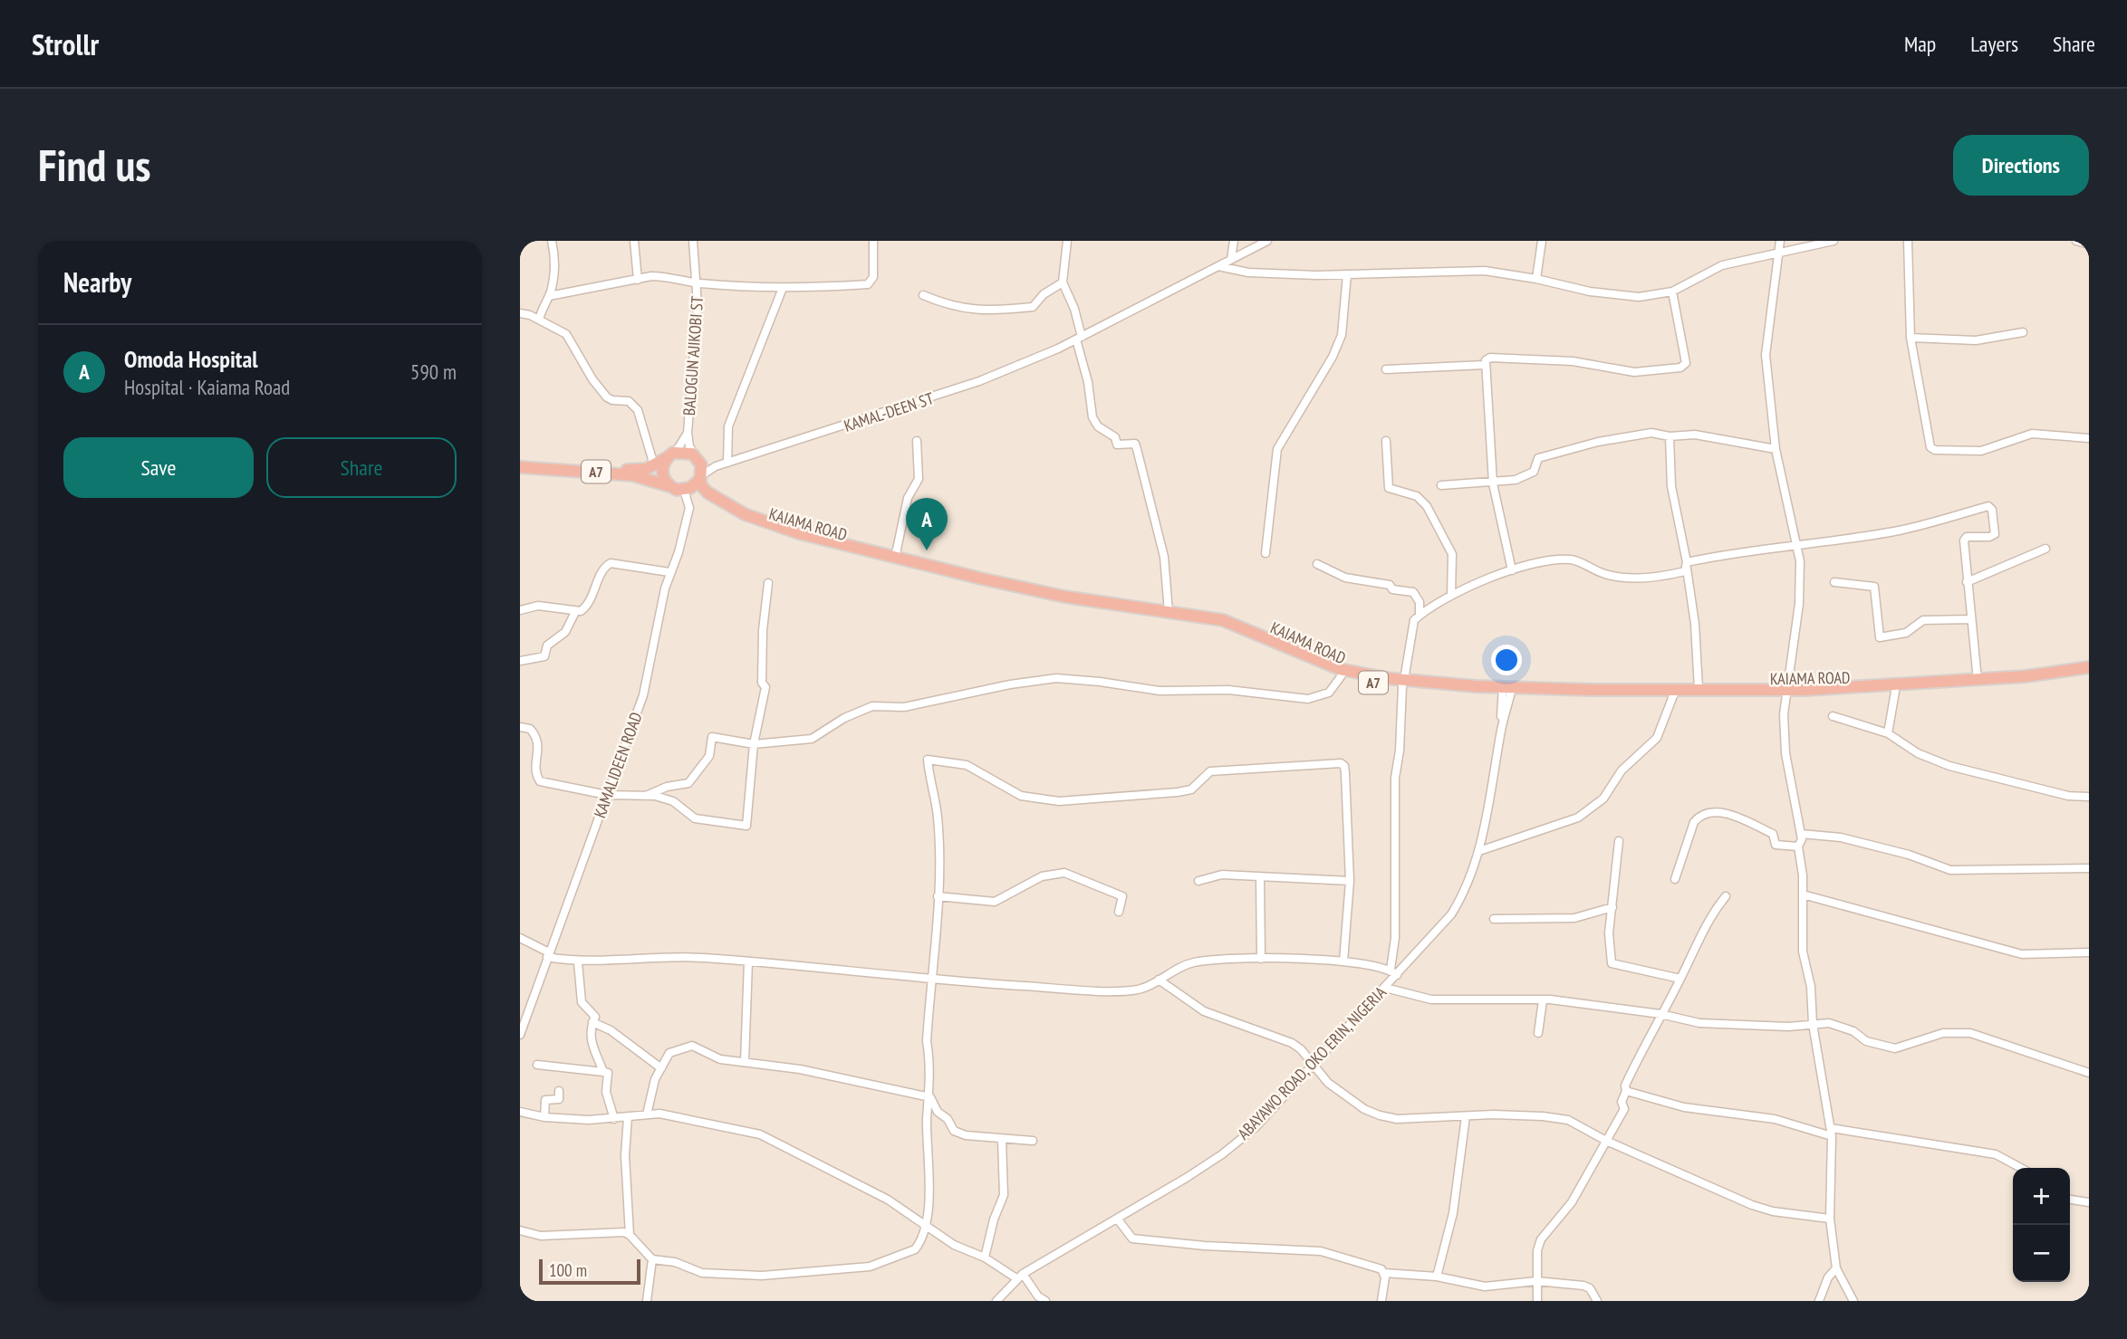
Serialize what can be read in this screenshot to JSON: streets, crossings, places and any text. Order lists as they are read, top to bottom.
{
  "streets": {
    "highway": ["A7", "KAIAMA ROAD"],
    "street": [
      "BALOGUN AJIKOBI ST",
      "KAMAL-DEEN ST",
      "KAMALIDEEN ROAD",
      "ABAYAWO ROAD, OKO ERIN, NIGERIA"
    ]
  },
  "crossings": [
    ["A7", "KAIAMA ROAD"],
    ["A7", "KAMALIDEEN ROAD"],
    ["KAIAMA ROAD", "KAMALIDEEN ROAD"],
    ["KAIAMA ROAD", "ABAYAWO ROAD, OKO ERIN, NIGERIA"]
  ],
  "scale_bar": "100 m",
  "page": {
    "header": "Strollr",
    "nav": ["Map", "Layers", "Share"],
    "buttons": [
      "Directions",
      ["Save", "Share"]
    ],
    "title": "Find us",
    "heading": "Nearby",
    "list": [
      {
        "mark": "A",
        "name": "Omoda Hospital",
        "note": "Hospital · Kaiama Road",
        "value": "590 m"
      }
    ],
    "pins": "A",
    "map_buttons": ["+", "−"],
    "scale": "100 m"
  }
}
